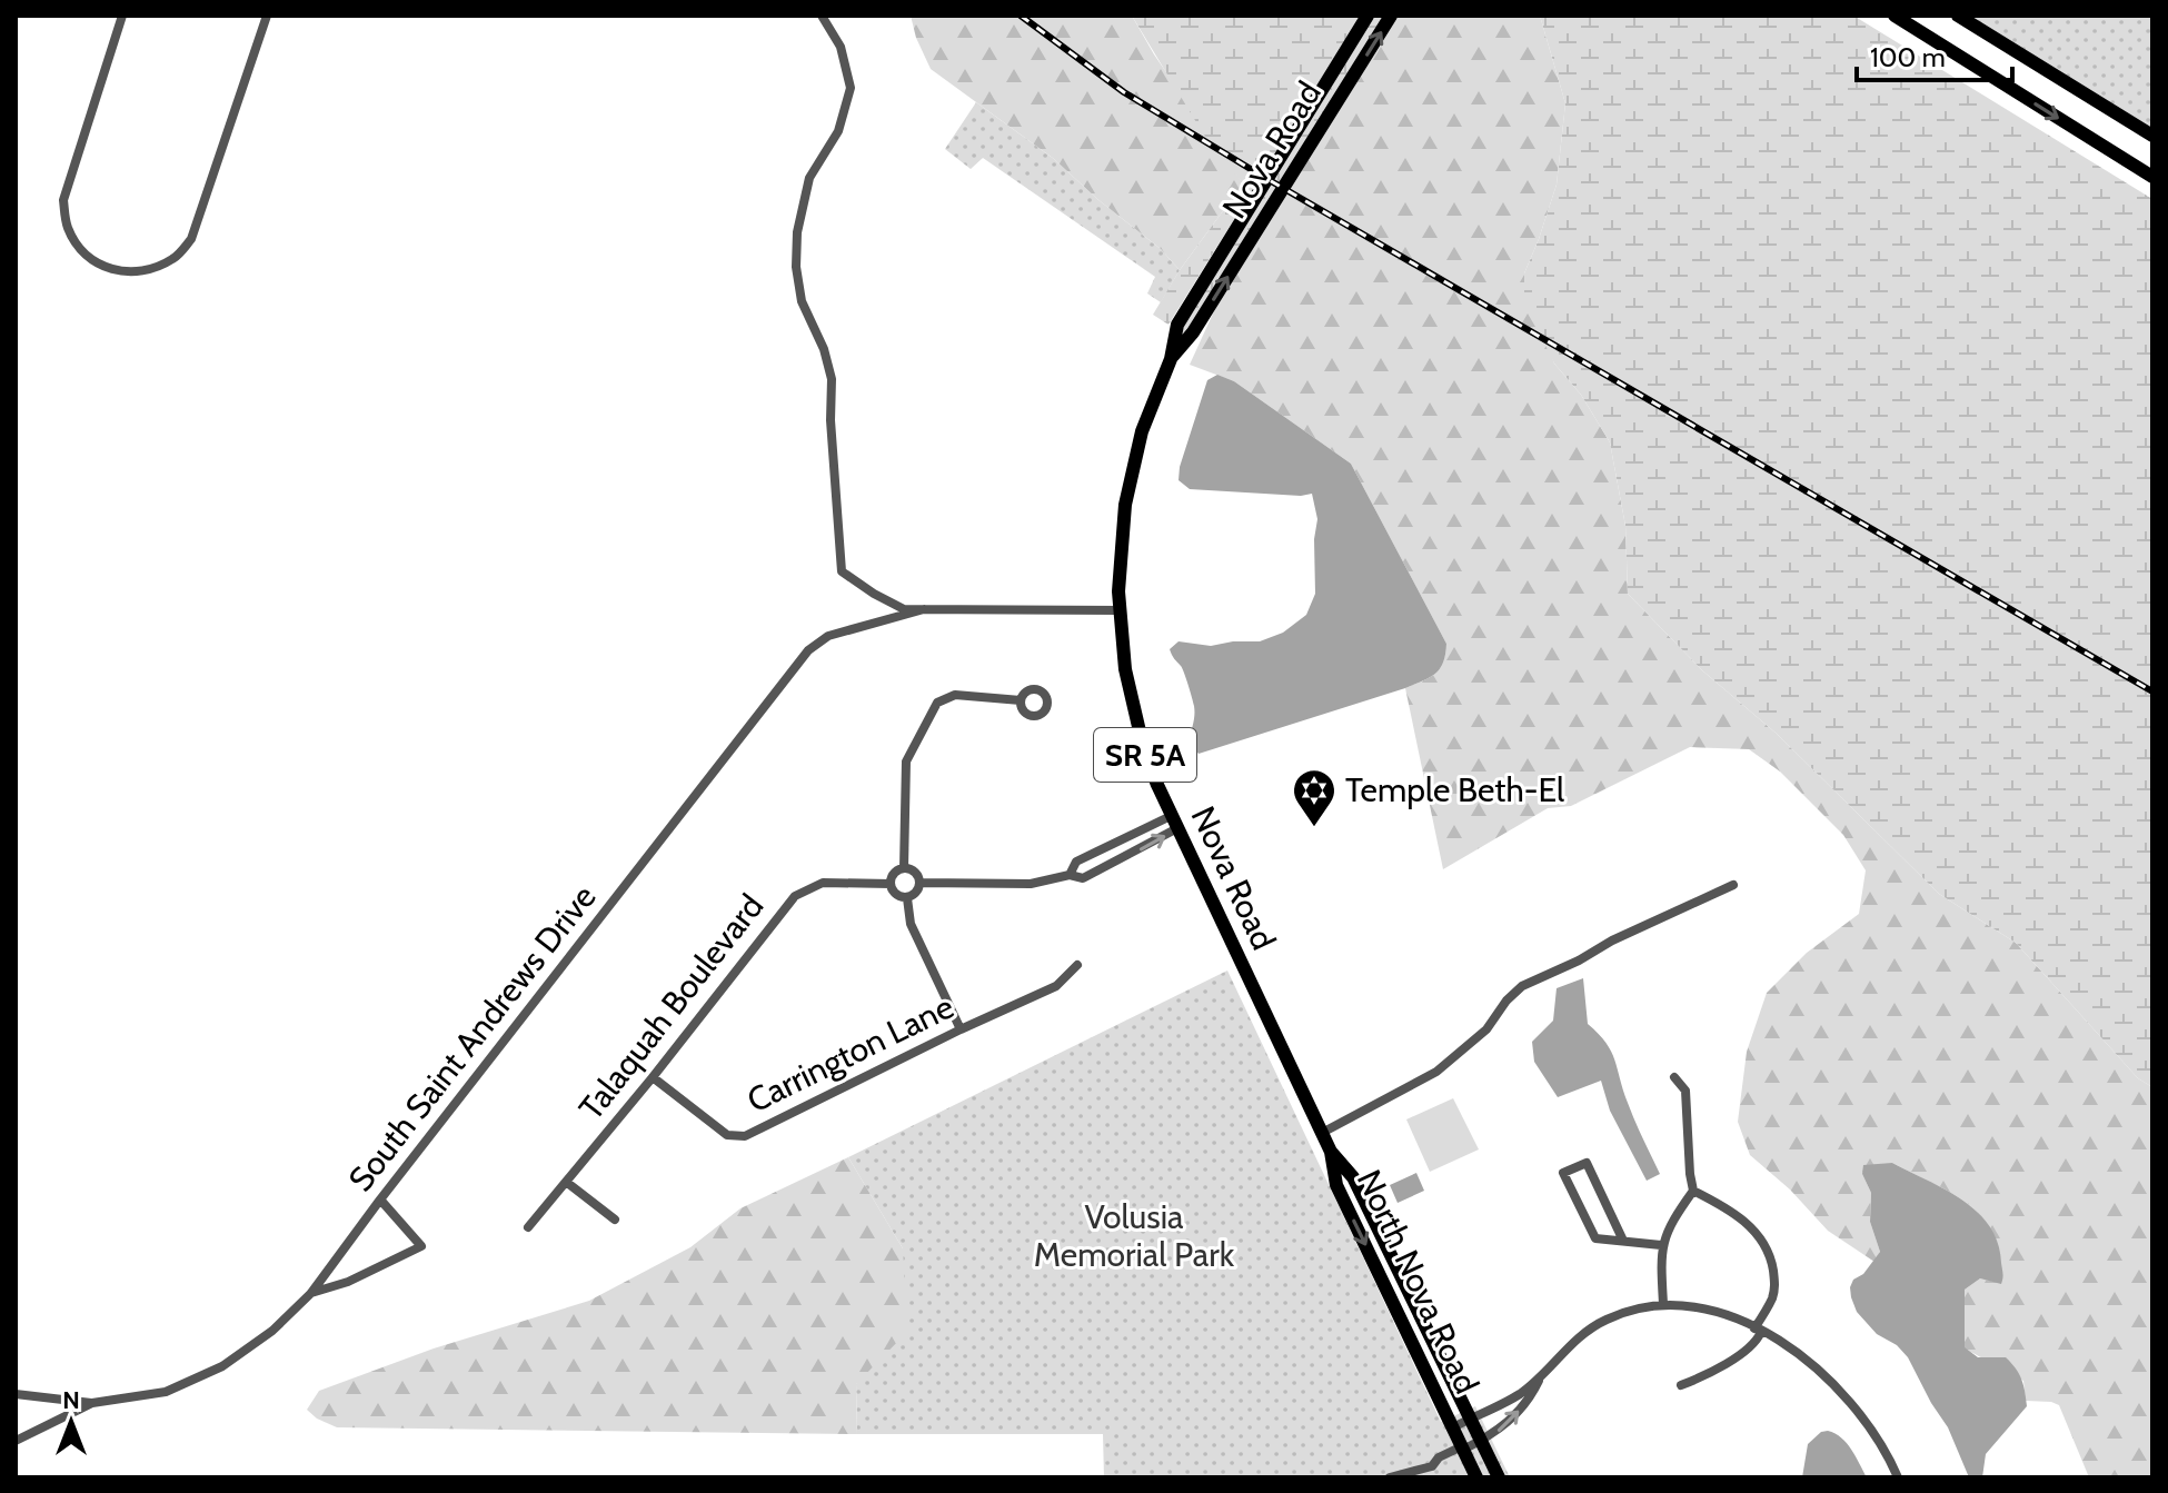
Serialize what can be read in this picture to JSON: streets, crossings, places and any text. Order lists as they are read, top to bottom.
{
  "streets": {
    "main road": ["Nova Road", "SR 5A", "North Nova Road"],
    "street": ["Talaquah Boulevard", "South Saint Andrews Drive", "Carrington Lane"]
  },
  "crossings": [
    ["Nova Road", "North Nova Road"],
    ["Talaquah Boulevard", "Carrington Lane"]
  ],
  "parks": ["Volusia Memorial Park"],
  "places": {
    "synagogue": ["Temple Beth-El"]
  },
  "scale_bar": "100 m",
  "north": "top"
}
